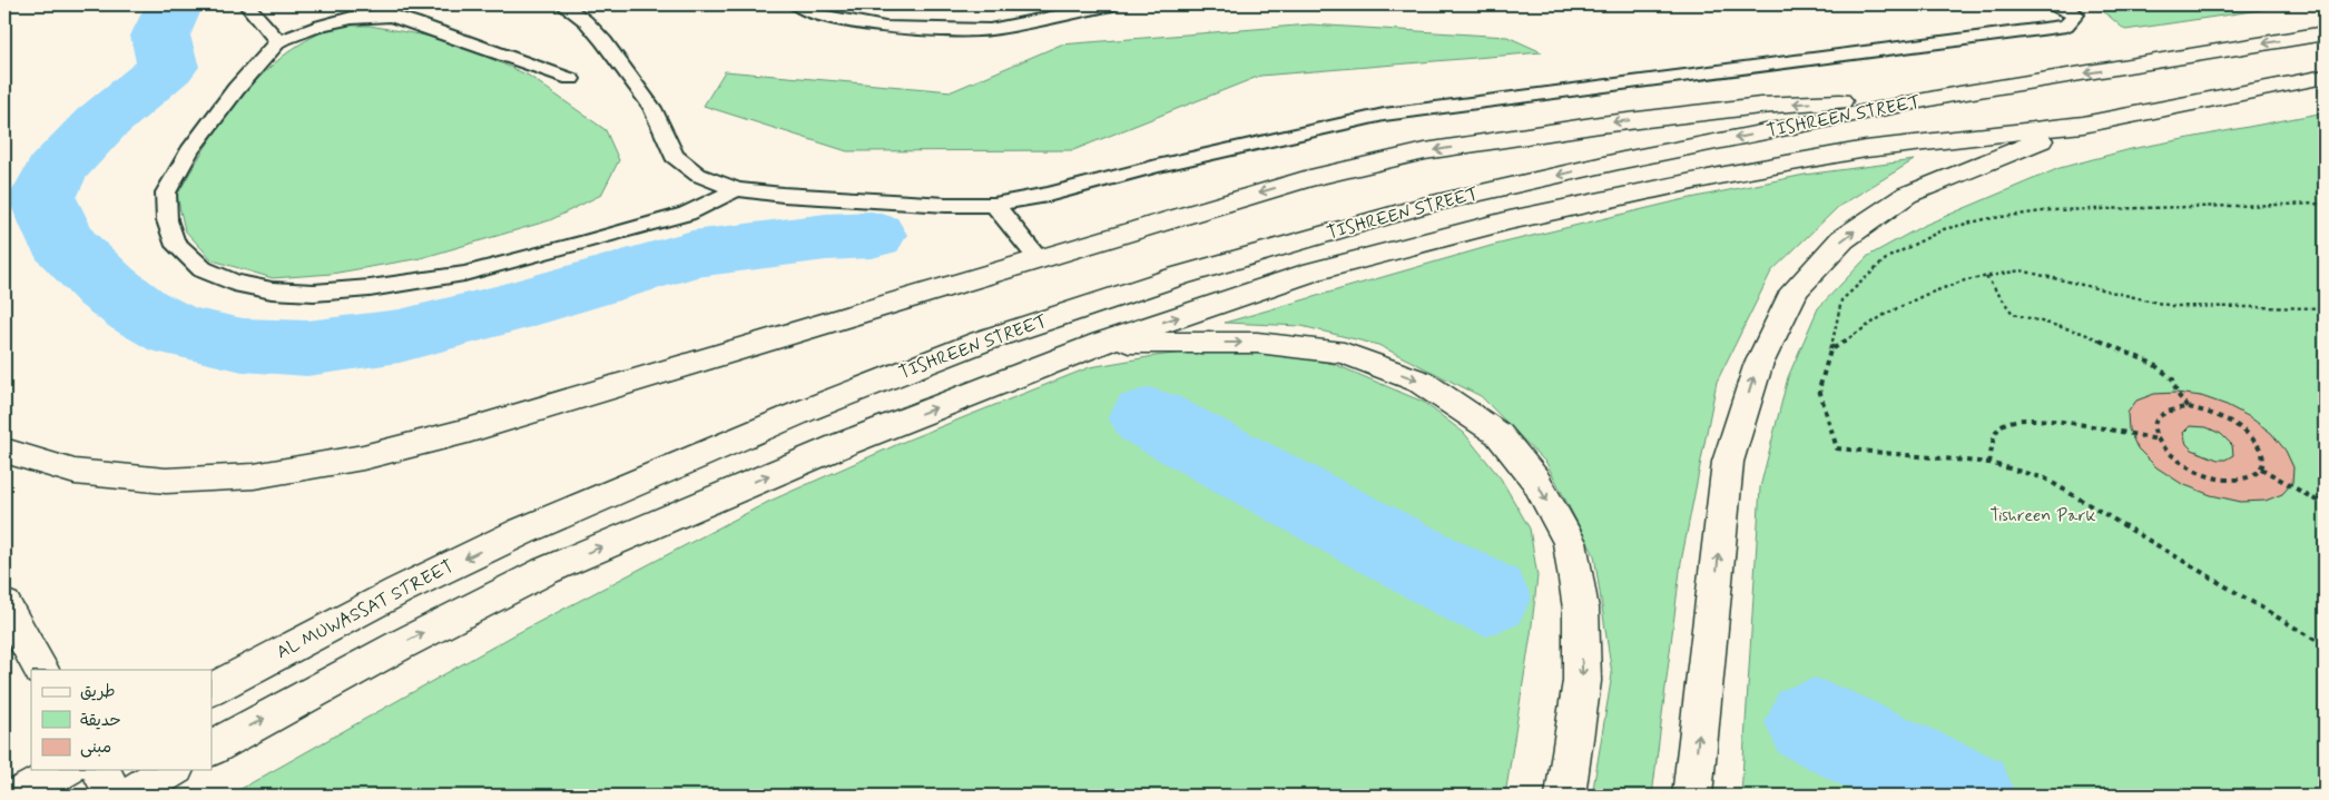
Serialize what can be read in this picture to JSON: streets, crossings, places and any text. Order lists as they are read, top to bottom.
{
  "streets": {
    "main road": ["TISHREEN STREET", "AL MUWASSAT STREET"]
  },
  "crossings": [
    ["TISHREEN STREET", "AL MUWASSAT STREET"]
  ],
  "parks": ["Tishreen Park"],
  "legend": ["طريق", "حديقة", "مبنى"]
}
